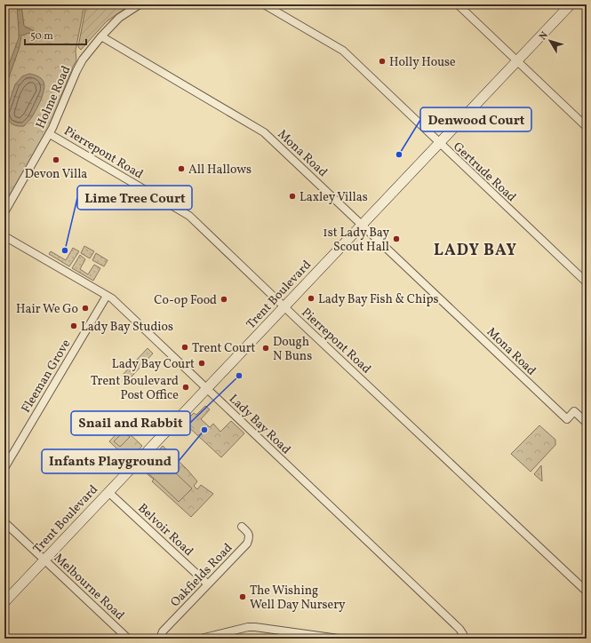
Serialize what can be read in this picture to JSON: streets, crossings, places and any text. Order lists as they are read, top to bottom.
{
  "streets": {
    "street": [
      "Holme Road",
      "Pierrepont Road",
      "Mona Road",
      "Gertrude Road",
      "Trent Boulevard",
      "Fleeman Grove",
      "Lady Bay Road",
      "Belvoir Road",
      "Oakfields Road",
      "Melbourne Road"
    ]
  },
  "crossings": [
    ["Holme Road", "Pierrepont Road"],
    ["Holme Road", "Mona Road"],
    ["Pierrepont Road", "Trent Boulevard"],
    ["Mona Road", "Trent Boulevard"],
    ["Gertrude Road", "Trent Boulevard"],
    ["Trent Boulevard", "Lady Bay Road"],
    ["Trent Boulevard", "Belvoir Road"],
    ["Trent Boulevard", "Melbourne Road"],
    ["Fleeman Grove", "Lady Bay Road"],
    ["Belvoir Road", "Oakfields Road"]
  ],
  "districts": ["LADY BAY"],
  "places": [
    "Holly House",
    "Denwood Court",
    "Devon Villa",
    "All Hallows",
    "Laxley Villas",
    "1st Lady Bay Scout Hall",
    "Lime Tree Court",
    "Lady Bay Fish & Chips",
    "Co-op Food",
    "Hair We Go",
    "Lady Bay Studios",
    "Trent Court",
    "Dough N Buns",
    "Lady Bay Court",
    "Snail and Rabbit",
    "Trent Boulevard Post Office",
    "Infants Playground",
    "The Wishing Well Day Nursery"
  ],
  "scale_bar": "50 m",
  "north": "top left"
}
